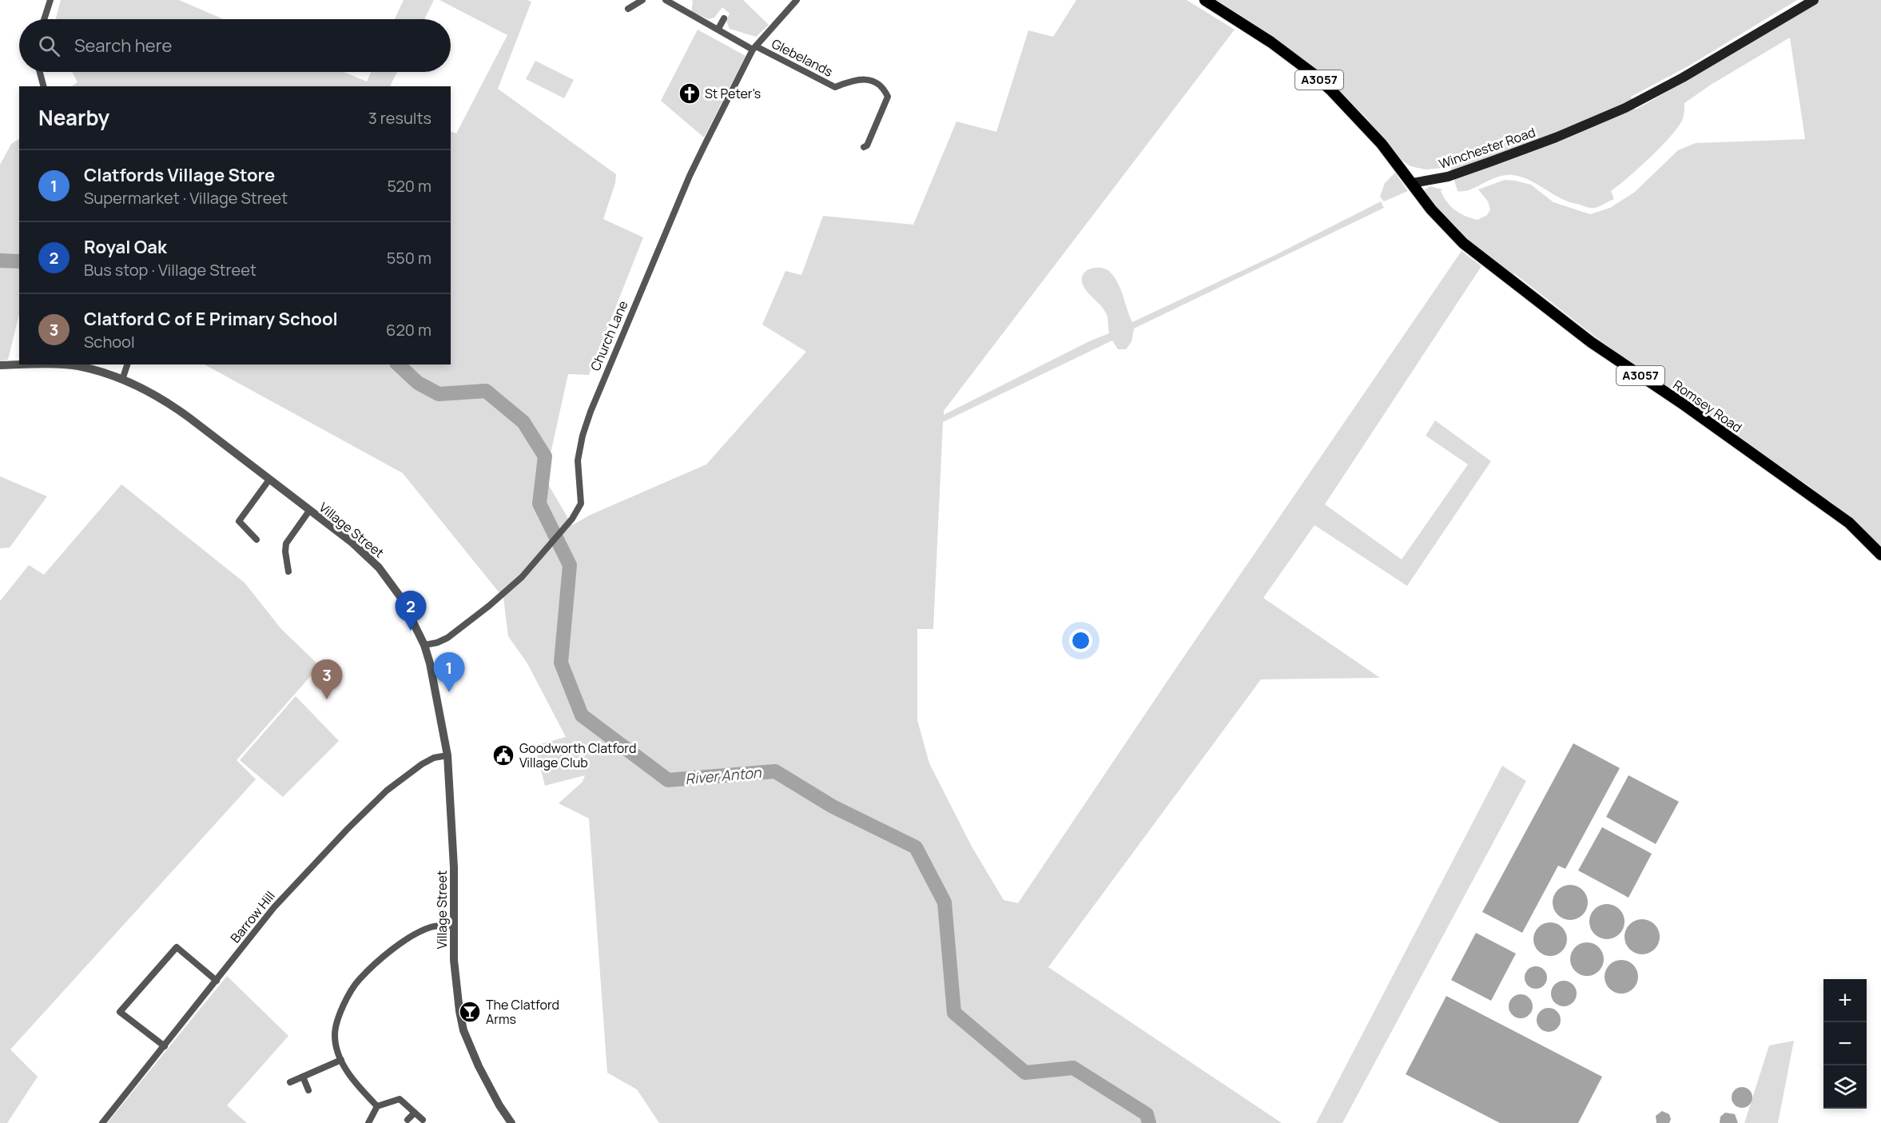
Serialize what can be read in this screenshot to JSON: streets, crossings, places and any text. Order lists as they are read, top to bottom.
{
  "streets": {
    "main road": ["A3057", "Winchester Road", "Romsey Road"],
    "street": [
      "Glebelands",
      "Church Lane",
      "Village Street",
      "Barrow Hill"
    ]
  },
  "crossings": [
    ["Glebelands", "Church Lane"],
    ["A3057", "Winchester Road"],
    ["A3057", "Romsey Road"],
    ["Winchester Road", "Romsey Road"],
    ["Church Lane", "Village Street"],
    ["Village Street", "Barrow Hill"]
  ],
  "water": ["River Anton"],
  "places": {
    "church": ["St Peter's"],
    "public building": ["Goodworth Clatford Village Club"],
    "bar": ["The Clatford Arms"]
  },
  "page": {
    "search": "Search here",
    "heading": ["Nearby", "3 results"],
    "list": [
      {
        "mark": "1",
        "name": "Clatfords Village Store",
        "note": "Supermarket · Village Street",
        "value": "520 m"
      },
      {
        "mark": "2",
        "name": "Royal Oak",
        "note": "Bus stop · Village Street",
        "value": "550 m"
      },
      {
        "mark": "3",
        "name": "Clatford C of E Primary School",
        "note": "School",
        "value": "620 m"
      }
    ],
    "pins": ["2", "1", "3"],
    "map_buttons": ["+", "−"]
  }
}
